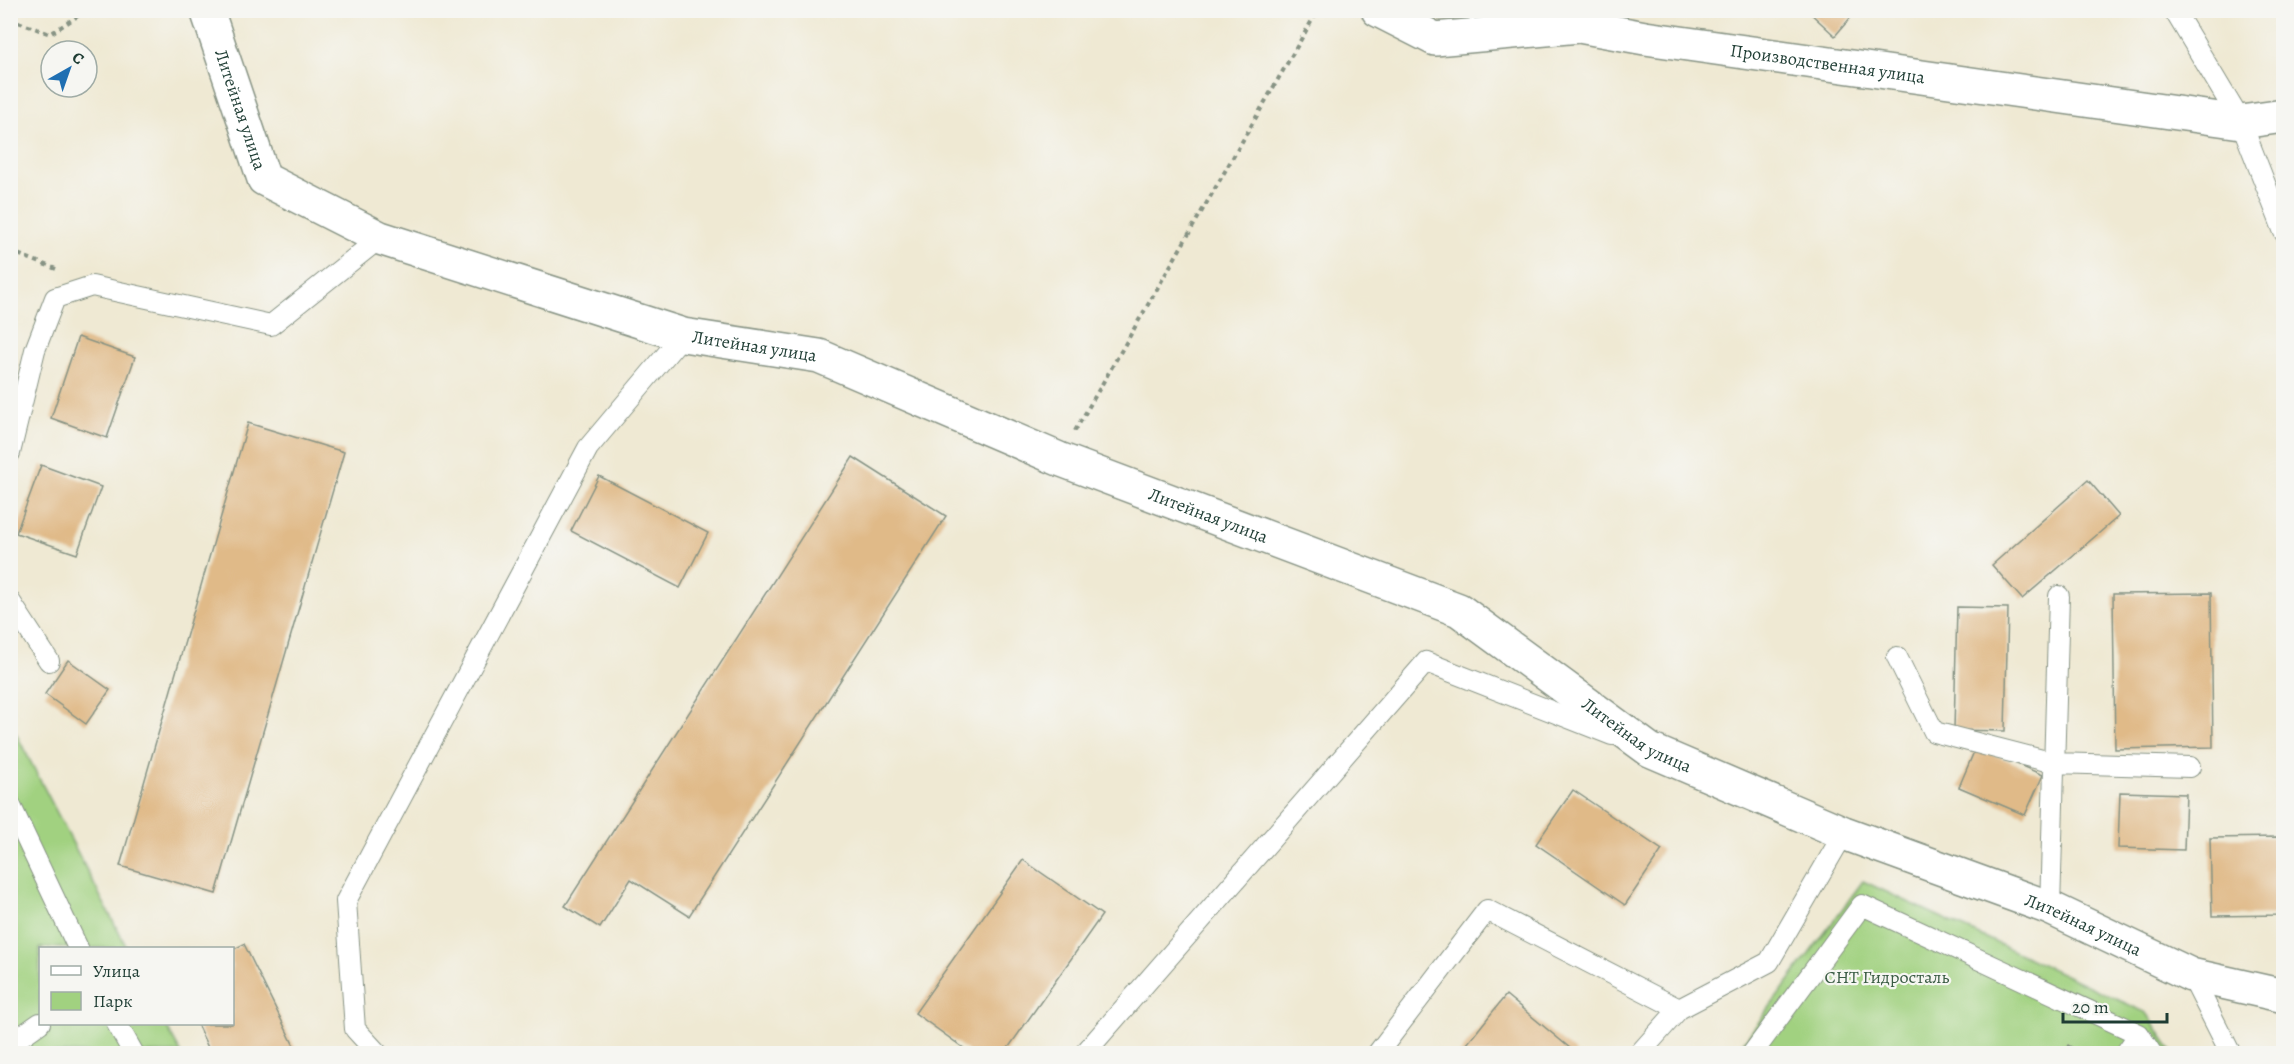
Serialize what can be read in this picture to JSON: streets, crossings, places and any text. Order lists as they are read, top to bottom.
{
  "streets": {
    "street": ["Производственная улица", "Литейная улица"]
  },
  "parks": ["СНТ Гидросталь"],
  "legend": ["Улица", "Парк"],
  "scale_bar": "20 m",
  "north": "top right"
}
